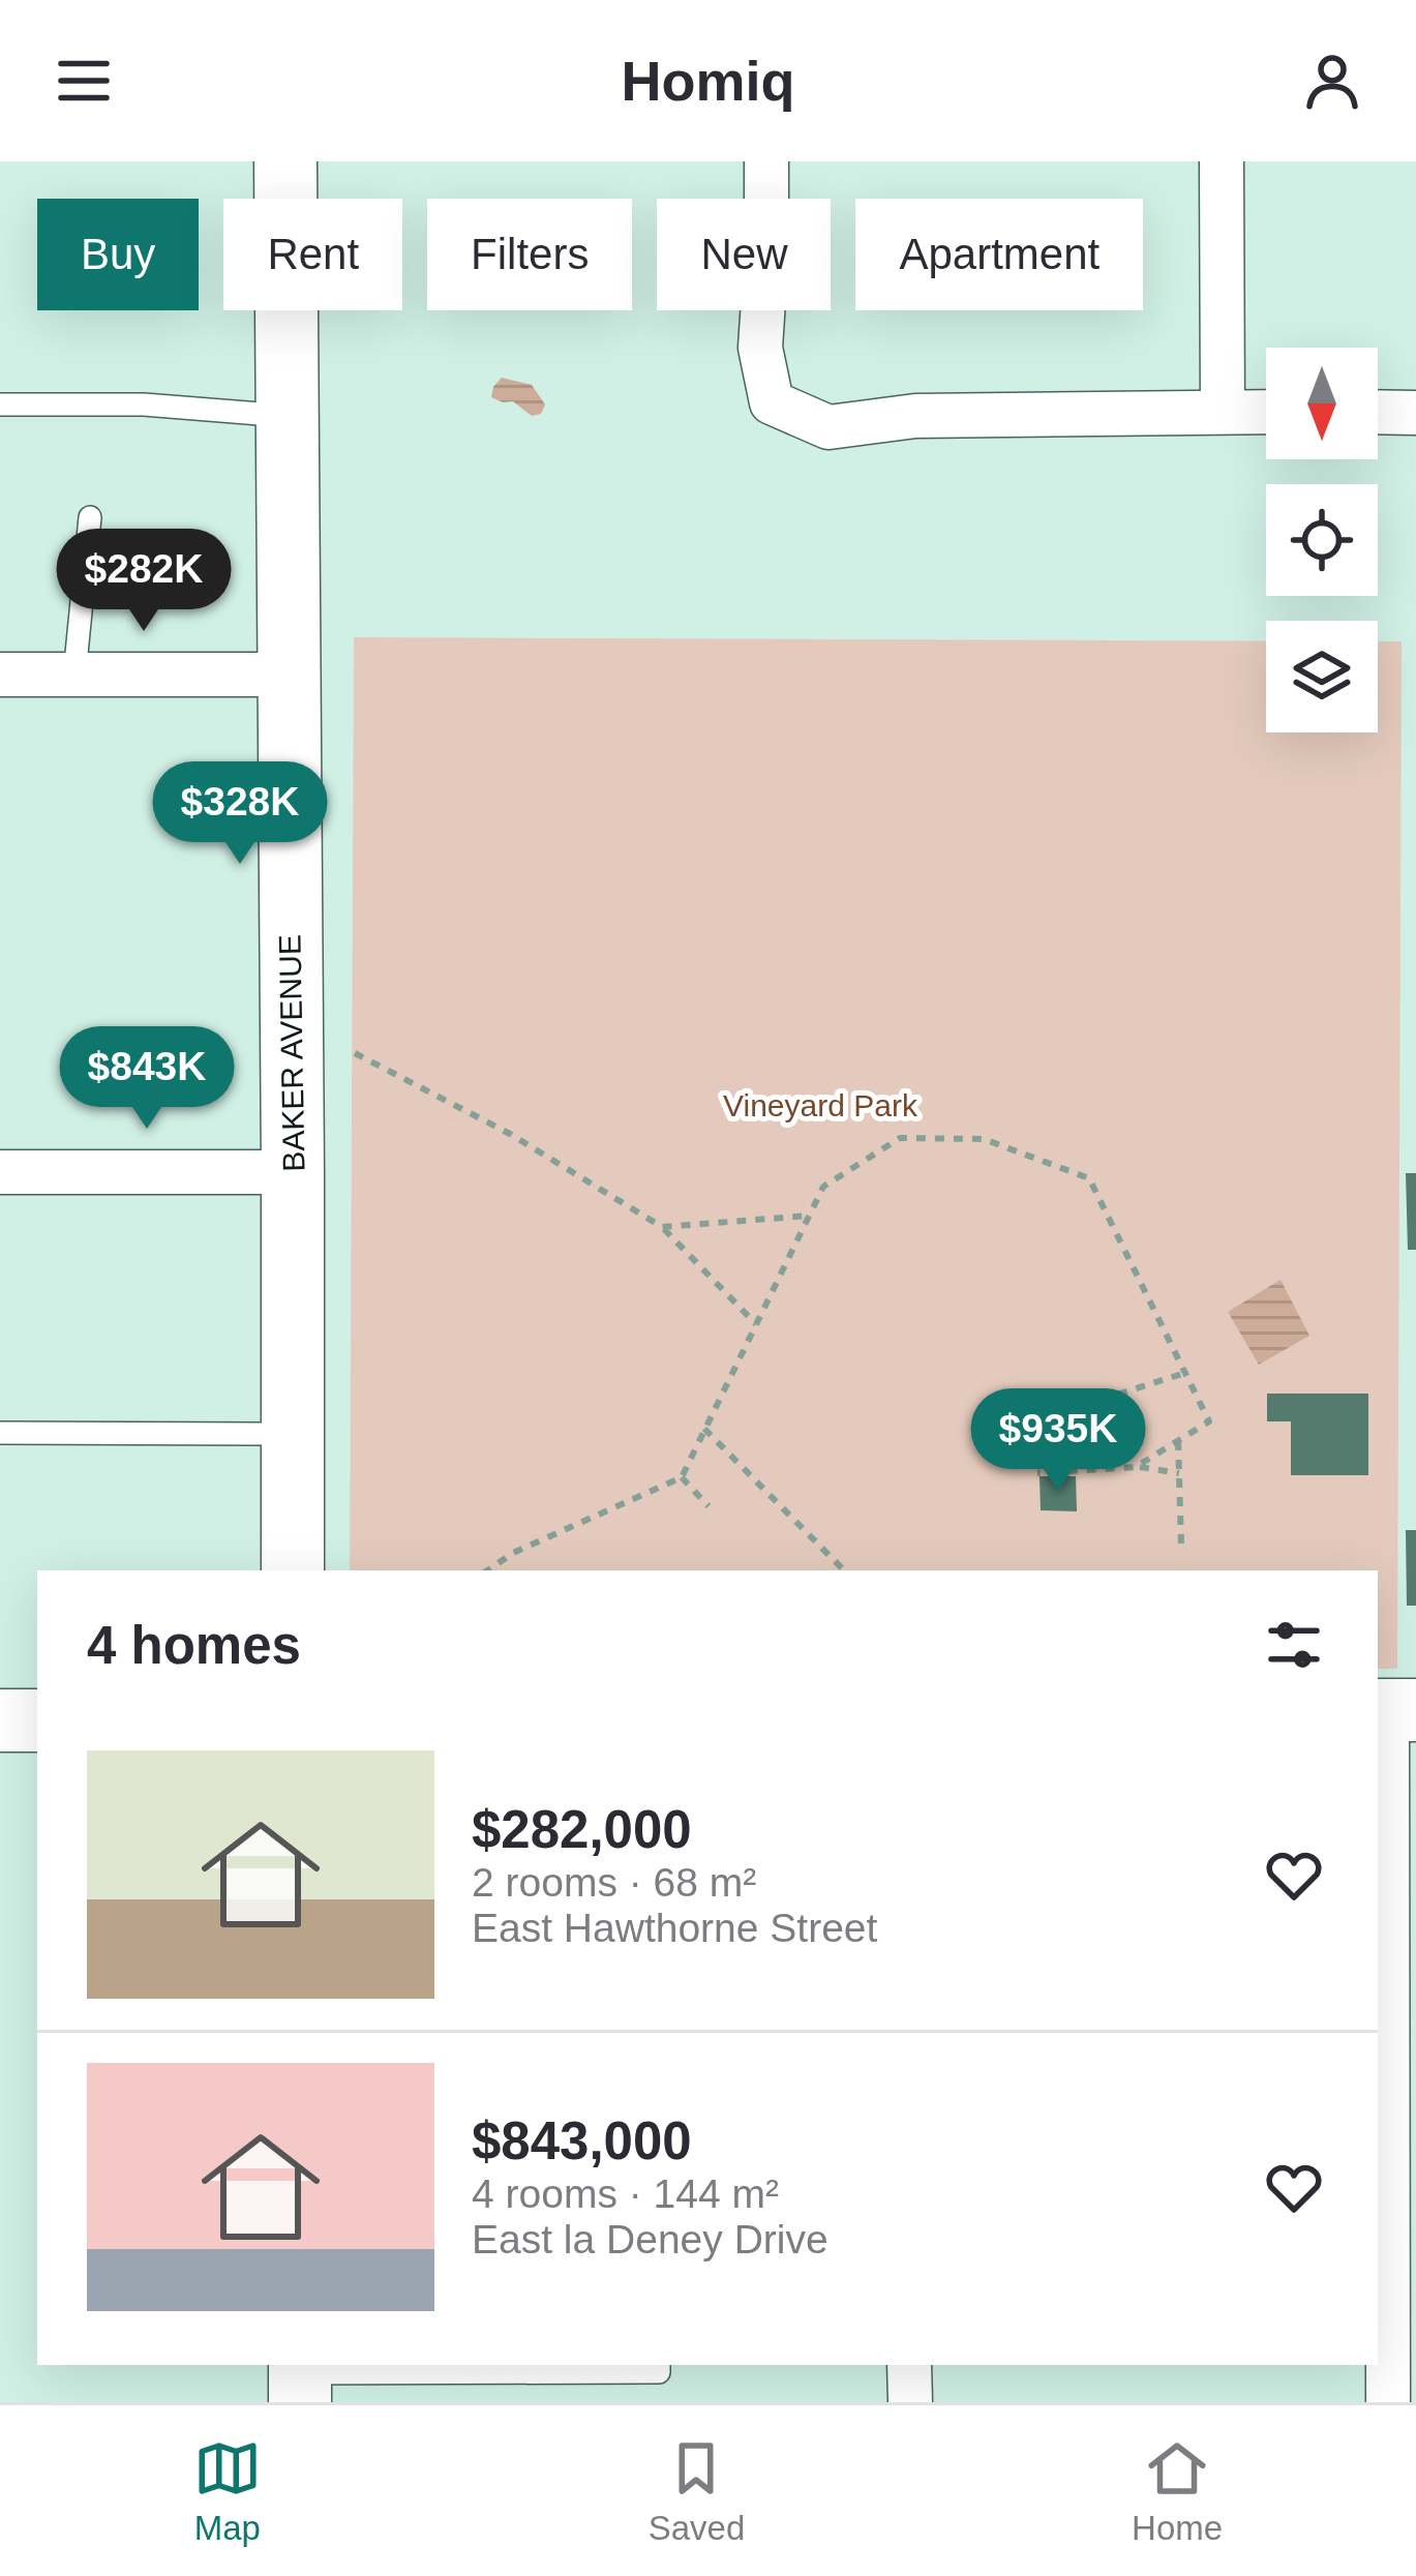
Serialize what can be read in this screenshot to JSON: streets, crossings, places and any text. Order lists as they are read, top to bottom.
{
  "streets": {
    "street": ["BAKER AVENUE"]
  },
  "parks": ["Vineyard Park"],
  "north": "bottom",
  "page": {
    "header": "Homiq",
    "chip": [
      "Buy",
      "Rent",
      "Filters",
      "New",
      "Apartment"
    ],
    "price": [
      "$282K",
      "$328K",
      "$843K",
      "$935K"
    ],
    "heading": "4 homes",
    "list": [
      {
        "name": "$282,000",
        "note": "2 rooms · 68 m² · East Hawthorne Street"
      },
      {
        "name": "$843,000",
        "note": "4 rooms · 144 m² · East la Deney Drive"
      }
    ],
    "tabs": ["Map", "Saved", "Home"]
  }
}
